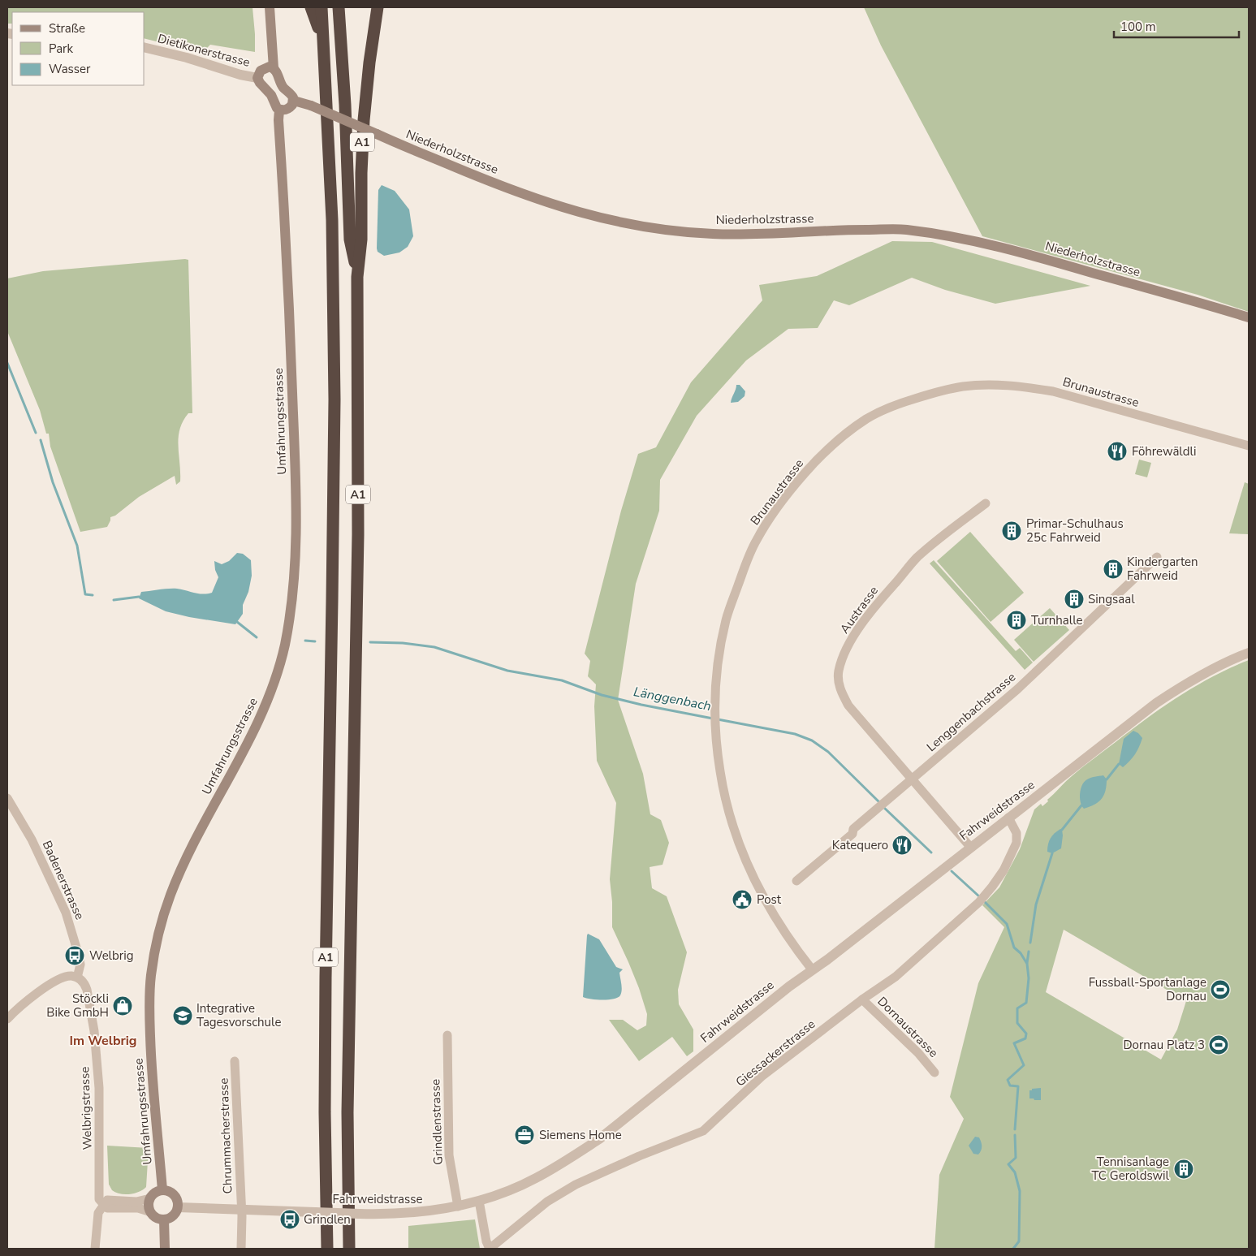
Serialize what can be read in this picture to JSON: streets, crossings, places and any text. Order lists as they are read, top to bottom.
{
  "streets": {
    "highway": ["A1"],
    "main road": ["Niederholzstrasse", "Umfahrungsstrasse"],
    "street": [
      "Dietikonerstrasse",
      "Brunaustrasse",
      "Austrasse",
      "Lenggenbachstrasse",
      "Fahrweidstrasse",
      "Badenerstrasse",
      "Dornaustrasse",
      "Giessackerstrasse",
      "Welbrigstrasse",
      "Grindlenstrasse",
      "Chrummacherstrasse"
    ]
  },
  "crossings": [
    ["Brunaustrasse", "Fahrweidstrasse"],
    ["Umfahrungsstrasse", "Fahrweidstrasse"],
    ["Austrasse", "Lenggenbachstrasse"],
    ["Austrasse", "Fahrweidstrasse"],
    ["Fahrweidstrasse", "Giessackerstrasse"],
    ["Fahrweidstrasse", "Grindlenstrasse"],
    ["Fahrweidstrasse", "Chrummacherstrasse"],
    ["Badenerstrasse", "Welbrigstrasse"],
    ["Dornaustrasse", "Giessackerstrasse"]
  ],
  "districts": ["Im Welbrig"],
  "water": ["Länggenbach"],
  "places": {
    "restaurant": ["Föhrewäldli", "Katequero"],
    "building": [
      "Primar-Schulhaus 25c Fahrweid",
      "Kindergarten Fahrweid",
      "Singsaal",
      "Turnhalle",
      "Tennisanlage TC Geroldswil"
    ],
    "public building": ["Post"],
    "bus stop": ["Welbrig", "Grindlen"],
    "sports": ["Fussball-Sportanlage Dornau", "Dornau Platz 3"],
    "shop": ["Stöckli Bike GmbH"],
    "school or university": ["Integrative Tagesvorschule"],
    "office": ["Siemens Home"]
  },
  "legend": ["Straße", "Park", "Wasser"],
  "scale_bar": "100 m"
}
